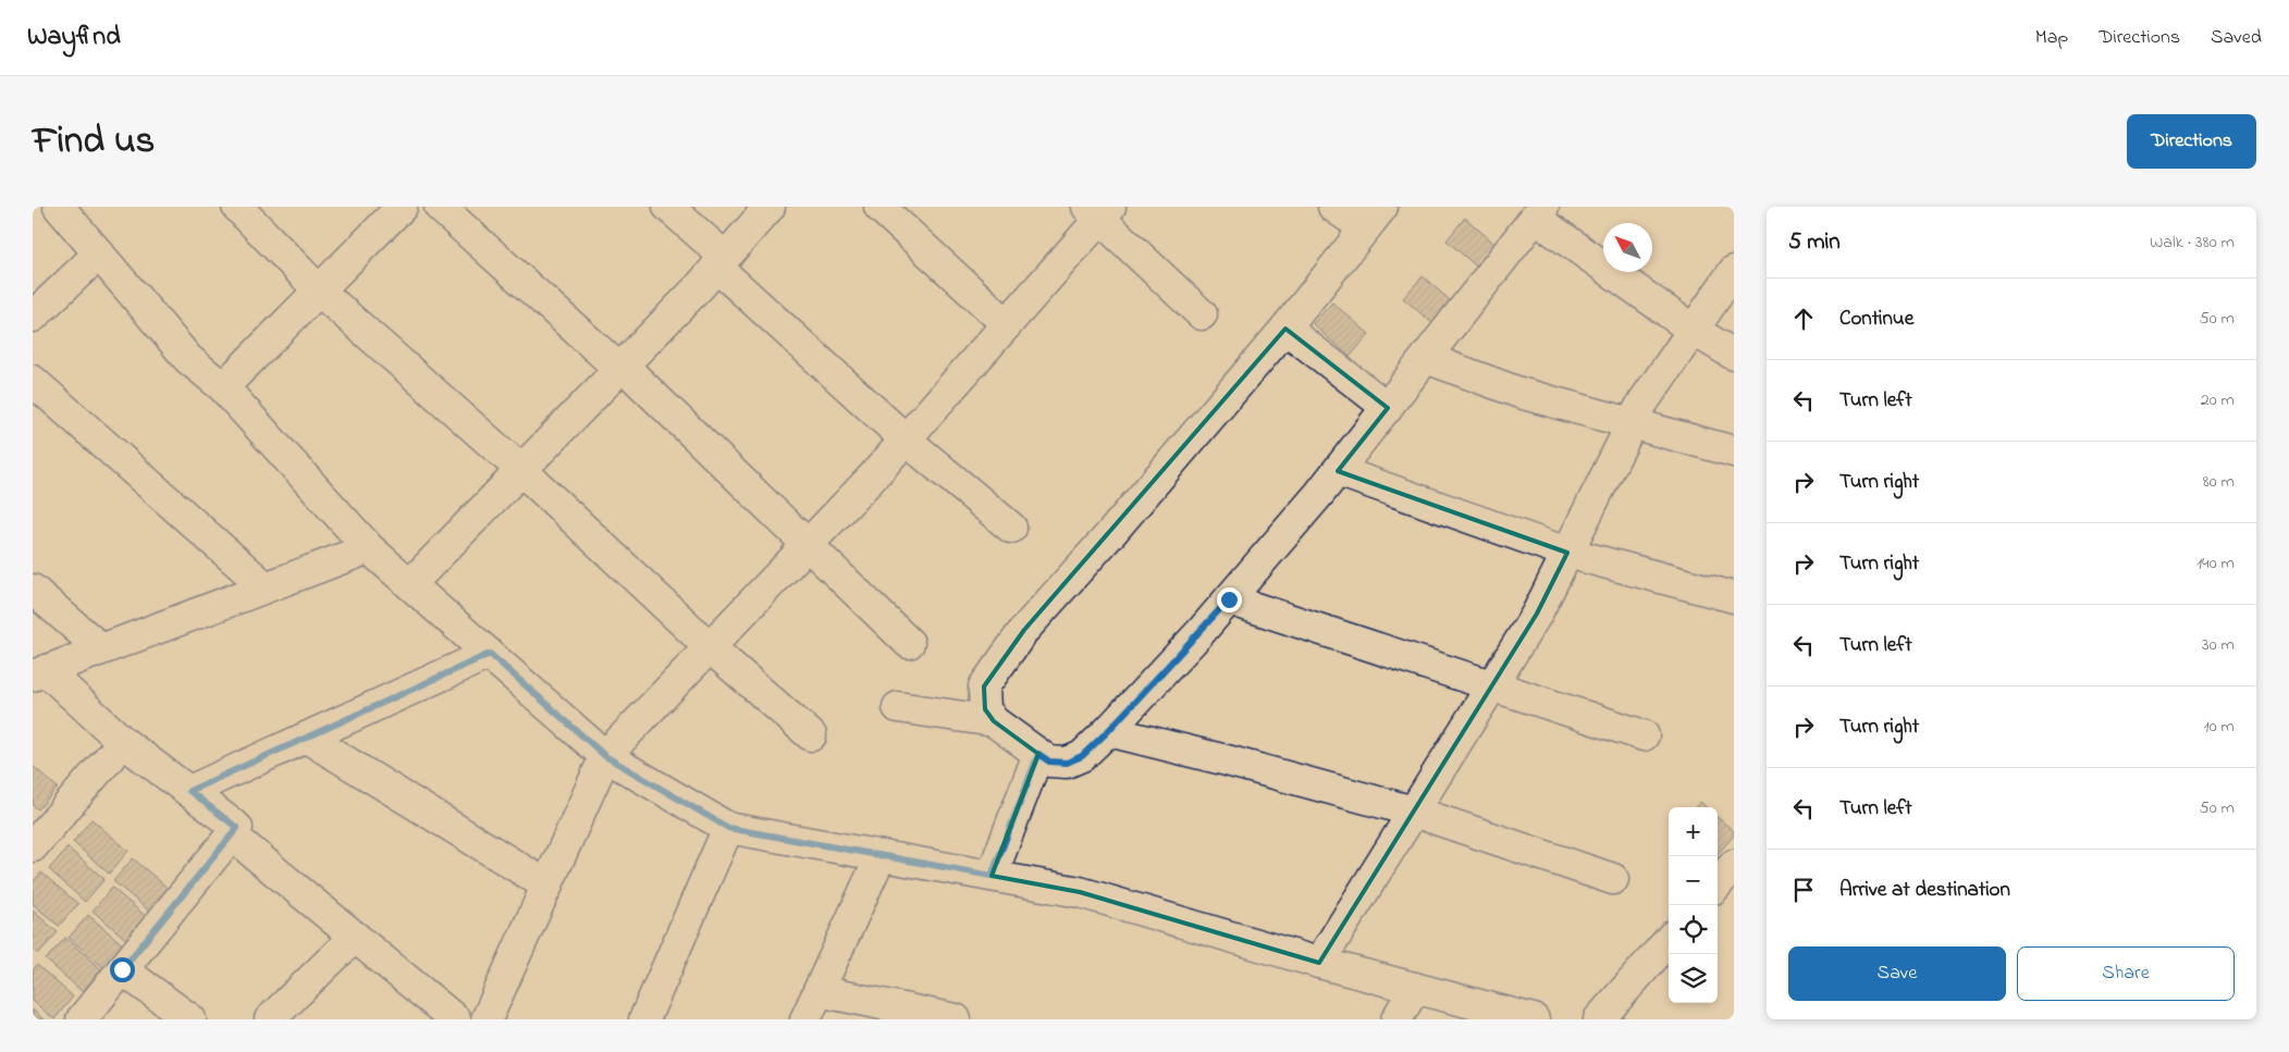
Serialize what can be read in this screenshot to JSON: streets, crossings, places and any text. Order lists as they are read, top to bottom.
{
  "north": "top left",
  "page": {
    "header": "Wayfind",
    "nav": ["Map", "Directions", "Saved"],
    "title": "Find us",
    "buttons": [
      "Directions",
      ["Save", "Share"]
    ],
    "heading": ["5 min", "Walk · 380 m"],
    "list": [
      ["Continue", "50 m"],
      ["Turn left", "20 m"],
      ["Turn right", "80 m"],
      ["Turn right", "140 m"],
      ["Turn left", "30 m"],
      ["Turn right", "10 m"],
      ["Turn left", "50 m"],
      "Arrive at destination"
    ],
    "map_buttons": ["+", "−"]
  }
}
